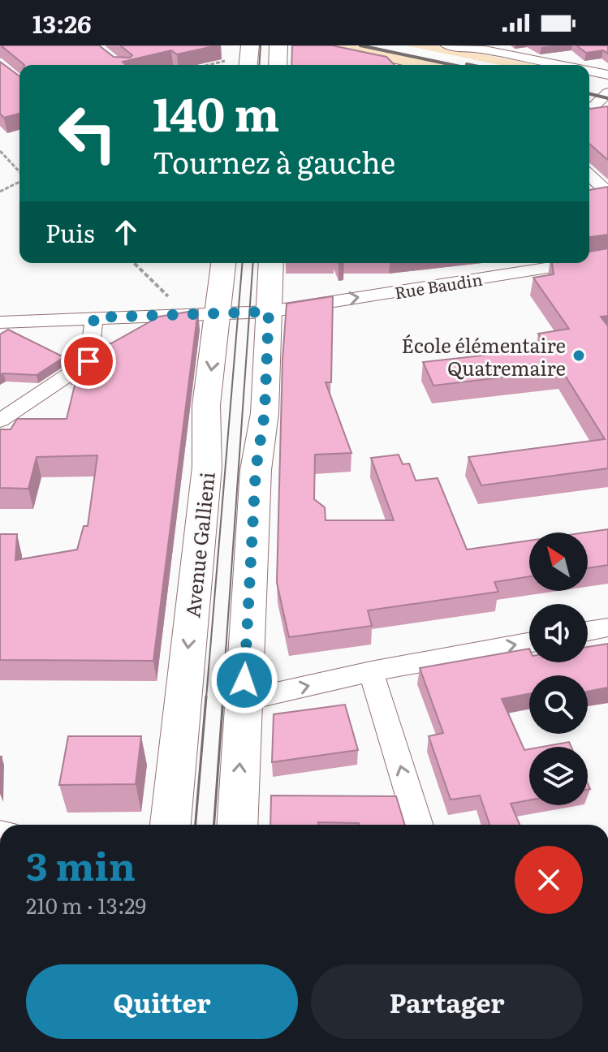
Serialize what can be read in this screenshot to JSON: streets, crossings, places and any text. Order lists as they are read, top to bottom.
{
  "streets": {
    "street": ["Rue Baudin", "Avenue Gallieni"]
  },
  "crossings": [
    ["Rue Baudin", "Avenue Gallieni"]
  ],
  "one_way": ["Rue Baudin"],
  "places": ["École élémentaire Quatremaire"],
  "north": "top left",
  "page": {
    "status": "13:26",
    "turn": ["140 m", "Tournez à gauche"],
    "then": "Puis",
    "heading": ["3 min", "210 m · 13:29"],
    "buttons": ["Quitter", "Partager"]
  }
}
